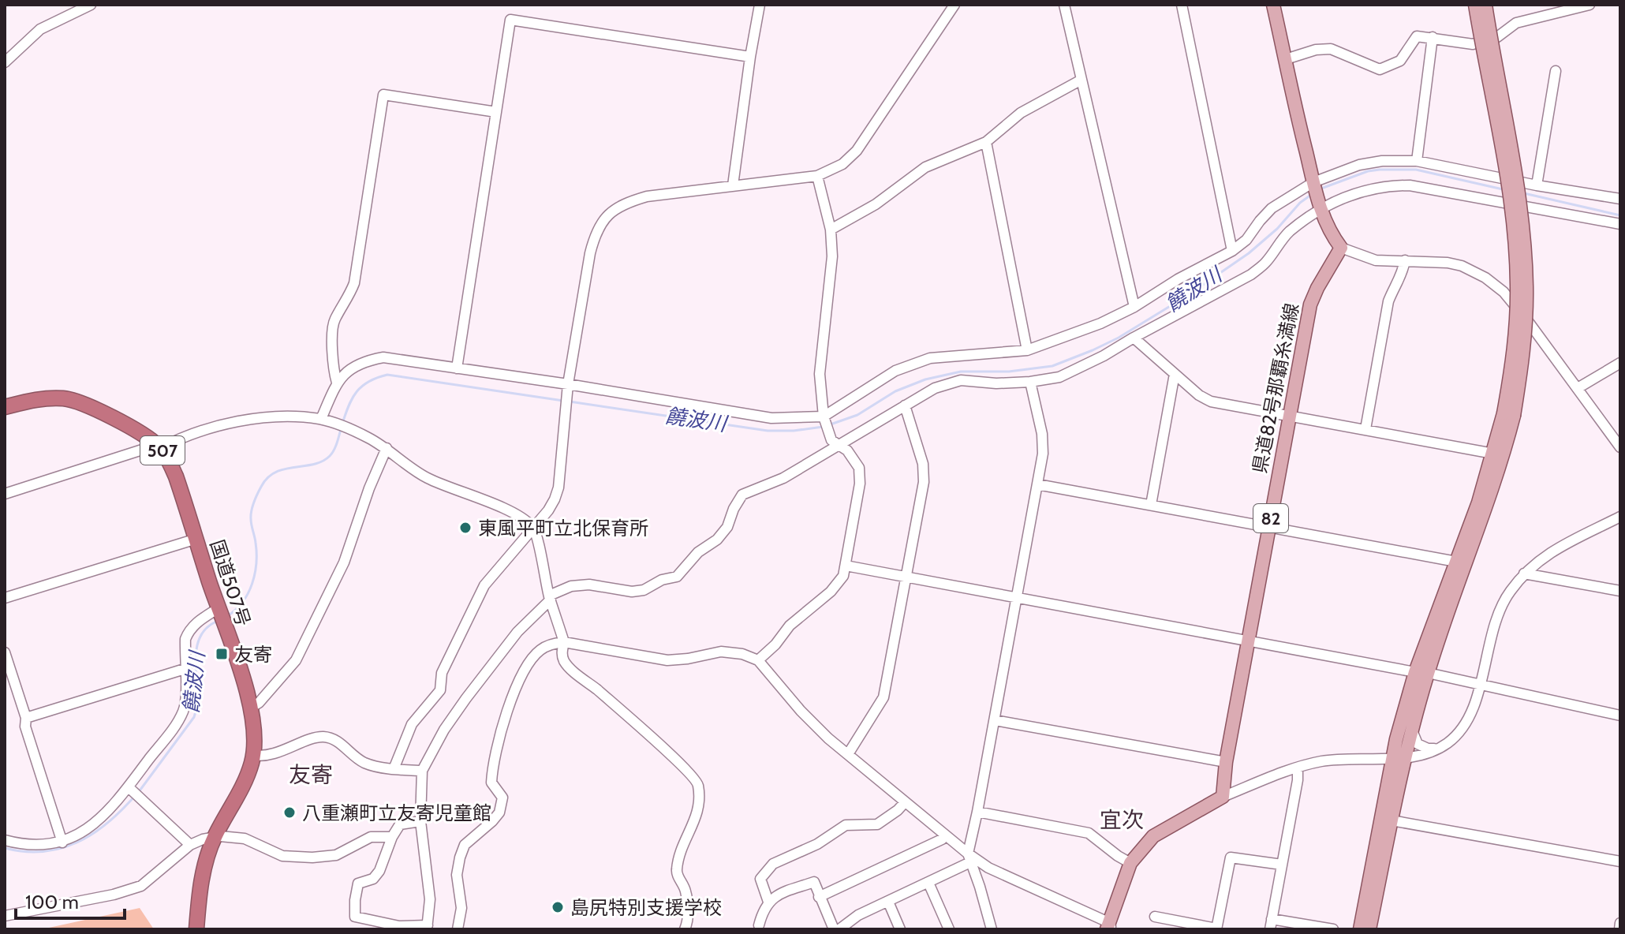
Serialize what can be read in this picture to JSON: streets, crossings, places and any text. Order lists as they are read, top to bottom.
{
  "streets": {
    "highway": ["507", "国道507号"],
    "main road": ["県道82号那覇糸満線", "82"]
  },
  "districts": ["友寄", "宜次"],
  "water": ["饒波川"],
  "places": {
    "other": ["東風平町立北保育所", "八重瀬町立友寄児童館", "島尻特別支援学校"],
    "transit": ["友寄"]
  },
  "scale_bar": "100 m"
}
